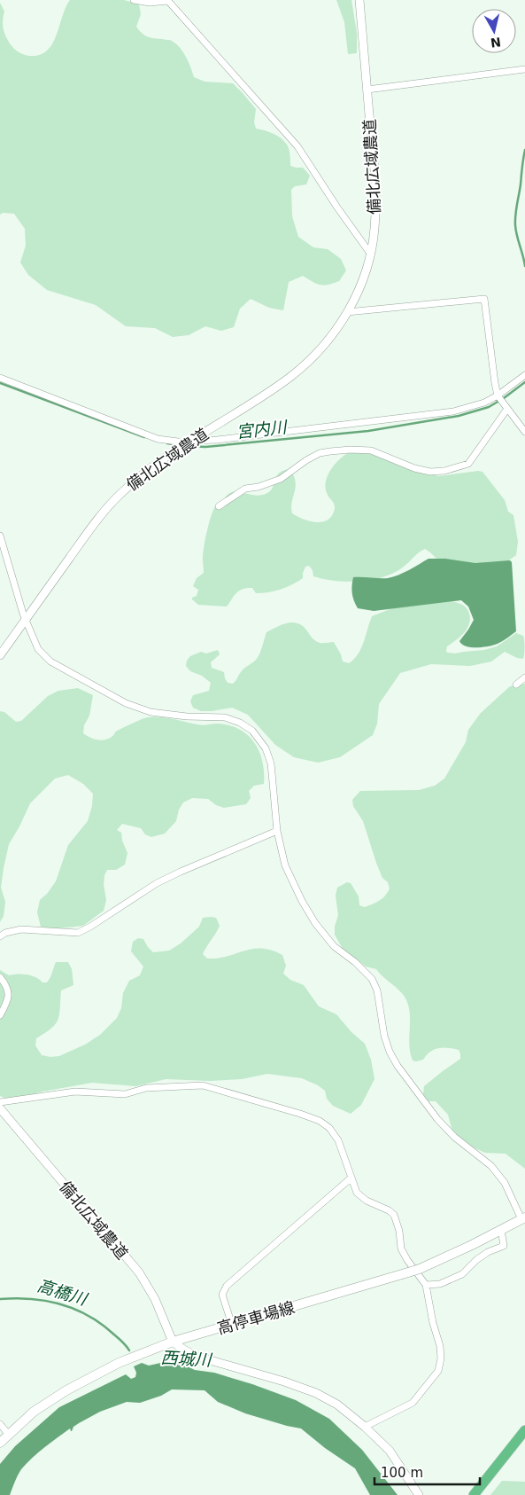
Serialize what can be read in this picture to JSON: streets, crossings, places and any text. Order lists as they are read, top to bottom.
{
  "streets": {
    "main road": ["高停車場線"],
    "street": ["備北広域農道"]
  },
  "crossings": [
    ["備北広域農道", "高停車場線"]
  ],
  "water": ["宮内川", "高橋川", "西城川"],
  "scale_bar": "100 m",
  "north": "bottom"
}
